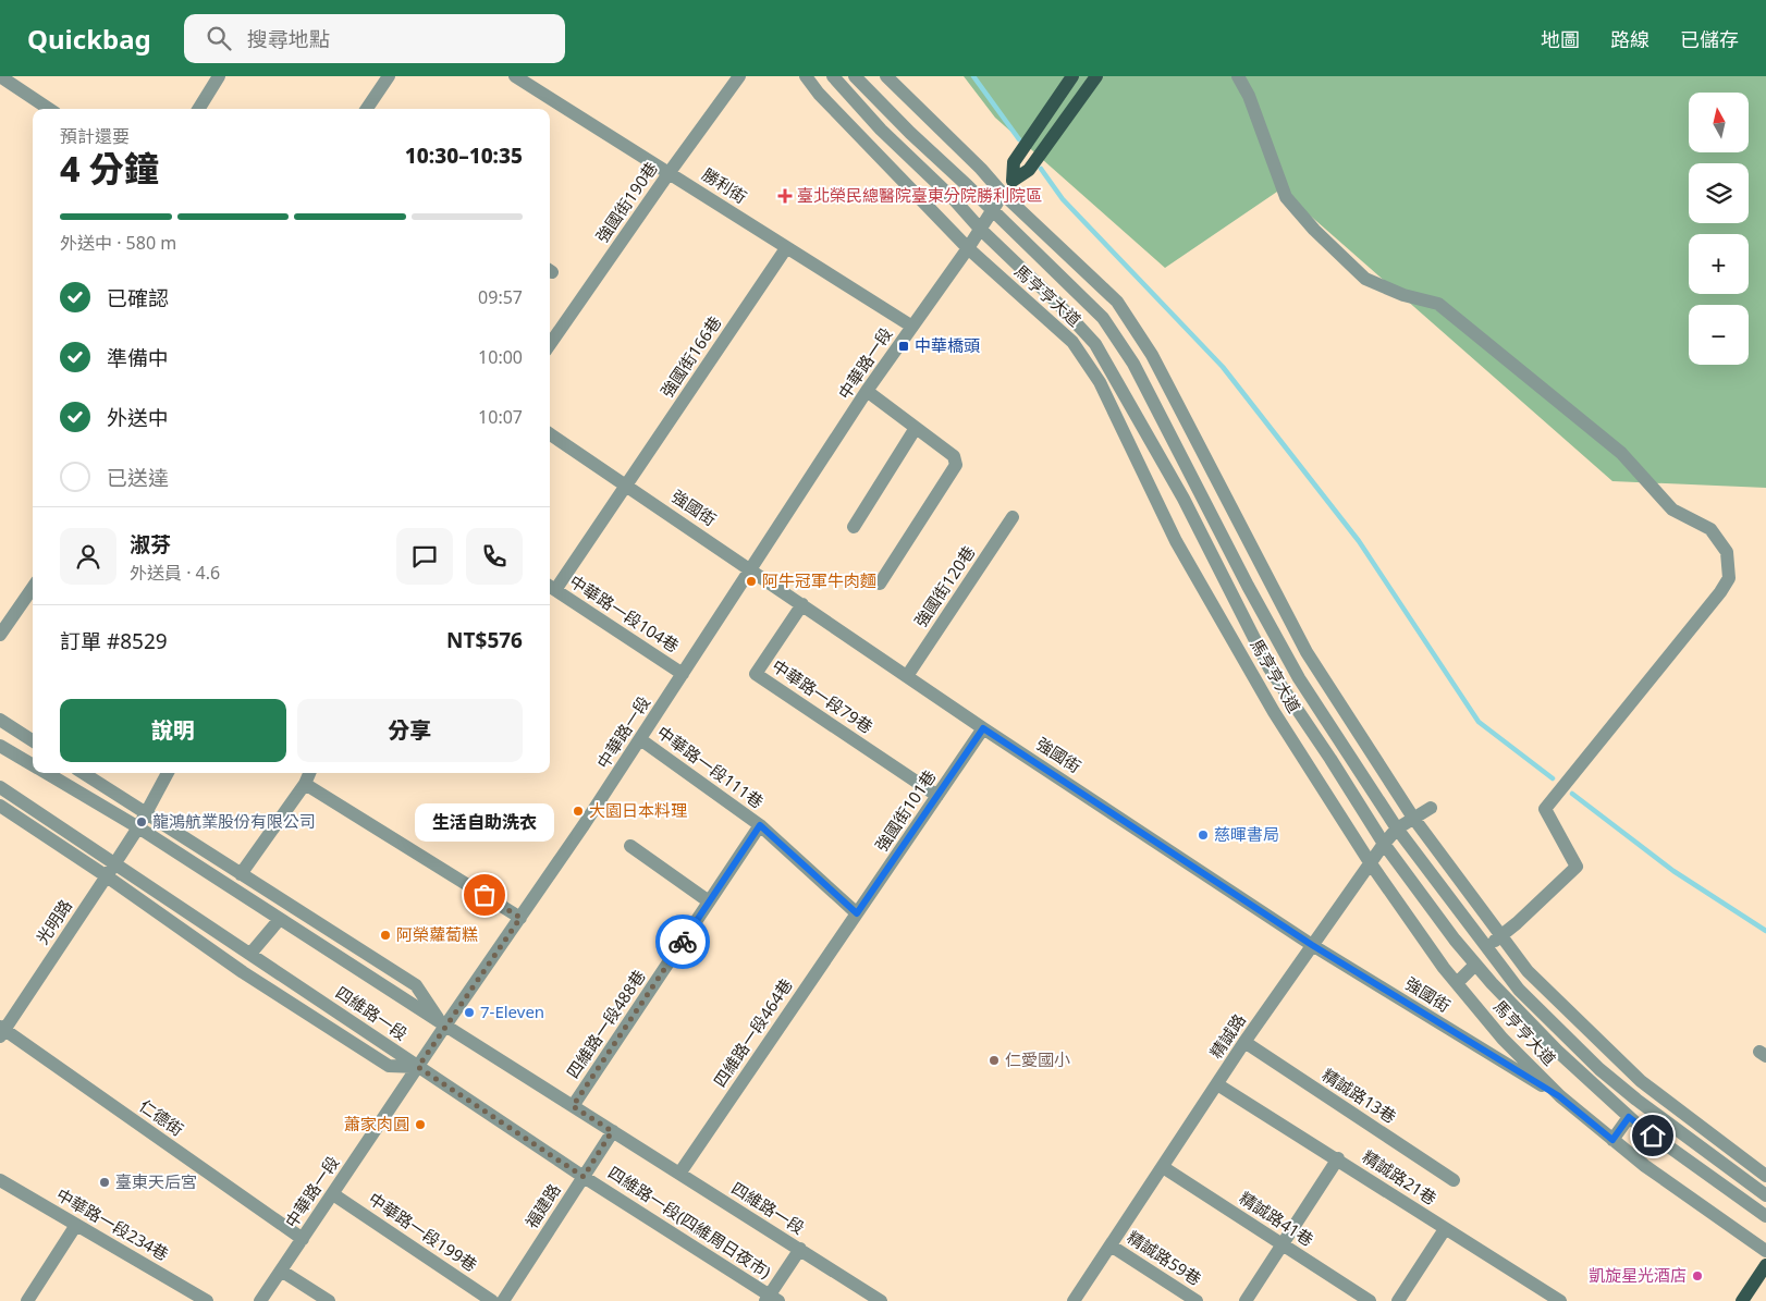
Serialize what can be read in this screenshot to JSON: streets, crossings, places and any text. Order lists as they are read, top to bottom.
{
  "streets": {
    "street": [
      "勝利街",
      "強國街190巷",
      "馬亨亨大道",
      "強國街166巷",
      "中華路一段",
      "強國街",
      "強國街120巷",
      "中華路一段104巷",
      "中華路一段79巷",
      "中華路一段111巷",
      "強國街101巷",
      "光明路",
      "四維路一段",
      "四維路一段488巷",
      "四維路一段464巷",
      "精誠路",
      "精誠路13巷",
      "仁德街",
      "精誠路21巷",
      "福建路",
      "精誠路41巷",
      "四維路一段(四維周日夜市)",
      "中華路一段234巷",
      "中華路一段199巷",
      "精誠路59巷"
    ]
  },
  "crossings": [
    ["勝利街", "強國街190巷"],
    ["勝利街", "強國街166巷"],
    ["勝利街", "中華路一段"],
    ["馬亨亨大道", "中華路一段"],
    ["馬亨亨大道", "強國街"],
    ["馬亨亨大道", "精誠路"],
    ["強國街166巷", "強國街"],
    ["強國街166巷", "中華路一段104巷"],
    ["中華路一段", "強國街"],
    ["中華路一段", "中華路一段104巷"],
    ["中華路一段", "中華路一段111巷"],
    ["中華路一段", "四維路一段"],
    ["中華路一段", "仁德街"],
    ["中華路一段", "四維路一段(四維周日夜市)"],
    ["中華路一段", "中華路一段199巷"],
    ["強國街", "強國街120巷"],
    ["強國街", "中華路一段79巷"],
    ["強國街", "強國街101巷"],
    ["強國街", "精誠路"],
    ["中華路一段79巷", "強國街101巷"],
    ["中華路一段111巷", "強國街101巷"],
    ["中華路一段111巷", "四維路一段488巷"],
    ["中華路一段111巷", "四維路一段464巷"],
    ["強國街101巷", "四維路一段464巷"],
    ["光明路", "四維路一段"],
    ["光明路", "仁德街"],
    ["四維路一段", "四維路一段488巷"],
    ["四維路一段", "四維路一段464巷"],
    ["四維路一段", "福建路"],
    ["四維路一段", "四維路一段(四維周日夜市)"],
    ["精誠路", "精誠路13巷"],
    ["精誠路", "精誠路21巷"],
    ["精誠路", "精誠路41巷"],
    ["精誠路", "精誠路59巷"],
    ["福建路", "四維路一段(四維周日夜市)"]
  ],
  "places": {
    "health": ["臺北榮民總醫院臺東分院勝利院區"],
    "transit": ["中華橋頭"],
    "other": [
      "阿牛冠軍牛肉麵",
      "大園日本料理",
      "龍鴻航業股份有限公司",
      "慈暉書局",
      "生活自助洗衣",
      "阿榮蘿蔔糕",
      "7-Eleven",
      "仁愛國小",
      "蕭家肉圓",
      "臺東天后宮",
      "凱旋星光酒店"
    ]
  },
  "north": "top",
  "page": {
    "header": "Quickbag",
    "search": "搜尋地點",
    "nav": ["地圖", "路線", "已儲存"],
    "map_buttons": ["+", "−"],
    "heading": ["4 分鐘", "預計還要", "10:30–10:35"],
    "panel": [
      "淑芬",
      "外送員 · 4.6",
      "訂單 #8529",
      "NT$576"
    ],
    "bar": "外送中 · 580 m",
    "list": [
      ["已確認", "09:57"],
      ["準備中", "10:00"],
      ["外送中", "10:07"],
      "已送達"
    ],
    "buttons": ["說明", "分享"],
    "bubble": "生活自助洗衣"
  }
}
